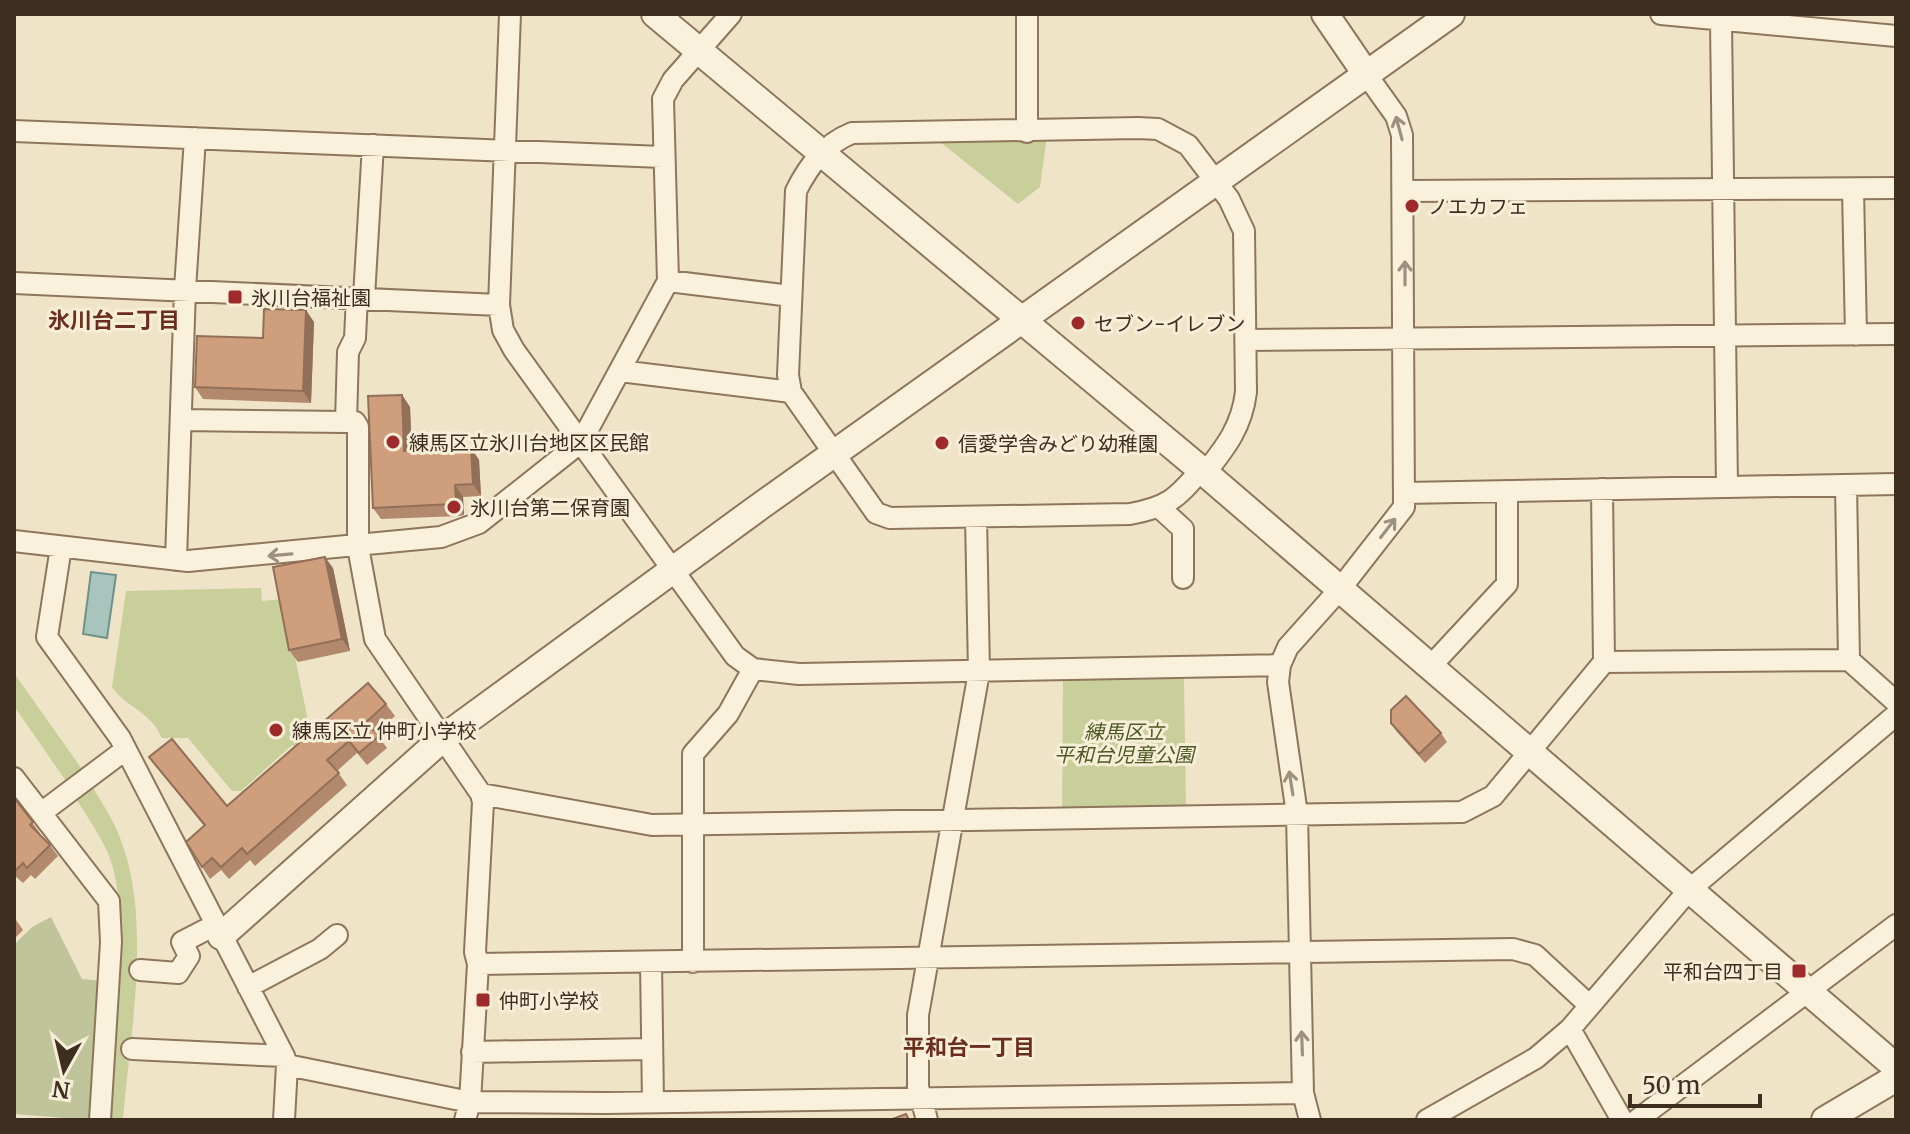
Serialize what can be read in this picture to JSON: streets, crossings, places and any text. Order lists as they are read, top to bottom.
{
  "districts": ["氷川台二丁目", "平和台一丁目"],
  "parks": ["練馬区立 平和台児童公園"],
  "places": {
    "other": [
      "ノエカフェ",
      "セブン-イレブン",
      "練馬区立氷川台地区区民館",
      "信愛学舎みどり幼稚園",
      "氷川台第二保育園",
      "練馬区立 仲町小学校"
    ],
    "transit": ["氷川台福祉園", "平和台四丁目", "仲町小学校"]
  },
  "scale_bar": "50 m",
  "north": "bottom"
}
